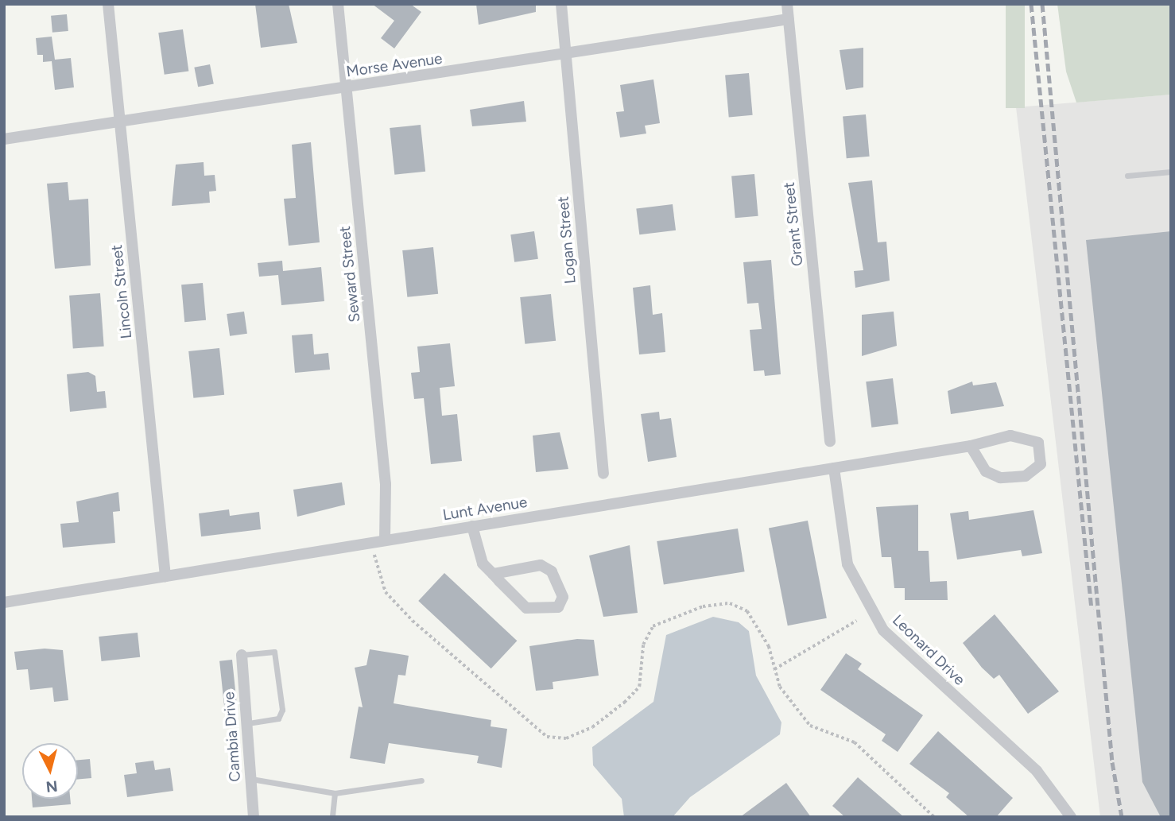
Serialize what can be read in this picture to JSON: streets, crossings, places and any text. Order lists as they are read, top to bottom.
{
  "streets": {
    "street": [
      "Morse Avenue",
      "Grant Street",
      "Logan Street",
      "Seward Street",
      "Lincoln Street",
      "Lunt Avenue",
      "Leonard Drive",
      "Cambia Drive"
    ]
  },
  "crossings": [
    ["Morse Avenue", "Grant Street"],
    ["Morse Avenue", "Logan Street"],
    ["Morse Avenue", "Seward Street"],
    ["Morse Avenue", "Lincoln Street"],
    ["Seward Street", "Lunt Avenue"],
    ["Lincoln Street", "Lunt Avenue"],
    ["Lunt Avenue", "Leonard Drive"]
  ],
  "north": "bottom"
}
